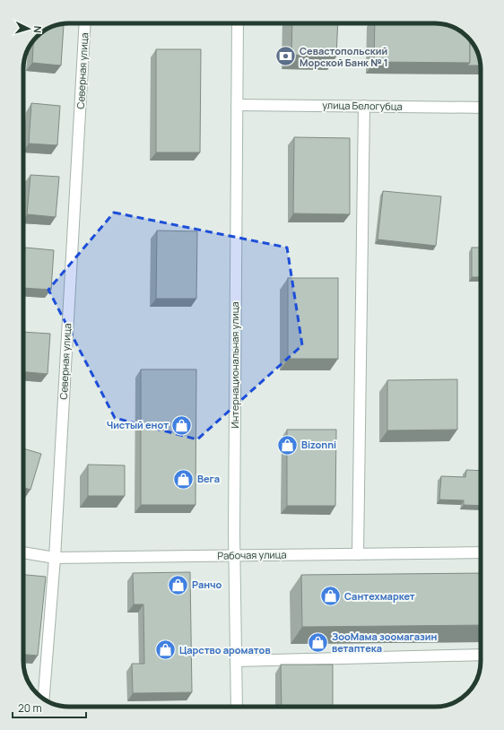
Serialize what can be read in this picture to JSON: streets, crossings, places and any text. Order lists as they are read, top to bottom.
{
  "streets": {
    "street": [
      "Северная улица",
      "улица Белогубца",
      "Интернациональная улица",
      "Рабочая улица"
    ]
  },
  "crossings": [
    ["Северная улица", "Рабочая улица"],
    ["улица Белогубца", "Интернациональная улица"],
    ["Интернациональная улица", "Рабочая улица"]
  ],
  "places": {
    "bank": ["Севастопольский Морской Банк № 1"],
    "shop": [
      "Чистый енот",
      "Bizonni",
      "Вега",
      "Ранчо",
      "Сантехмаркет",
      "ЗооМама зоомагазин ветаптека",
      "Царство ароматов"
    ]
  },
  "scale_bar": "20 m",
  "north": "right"
}
